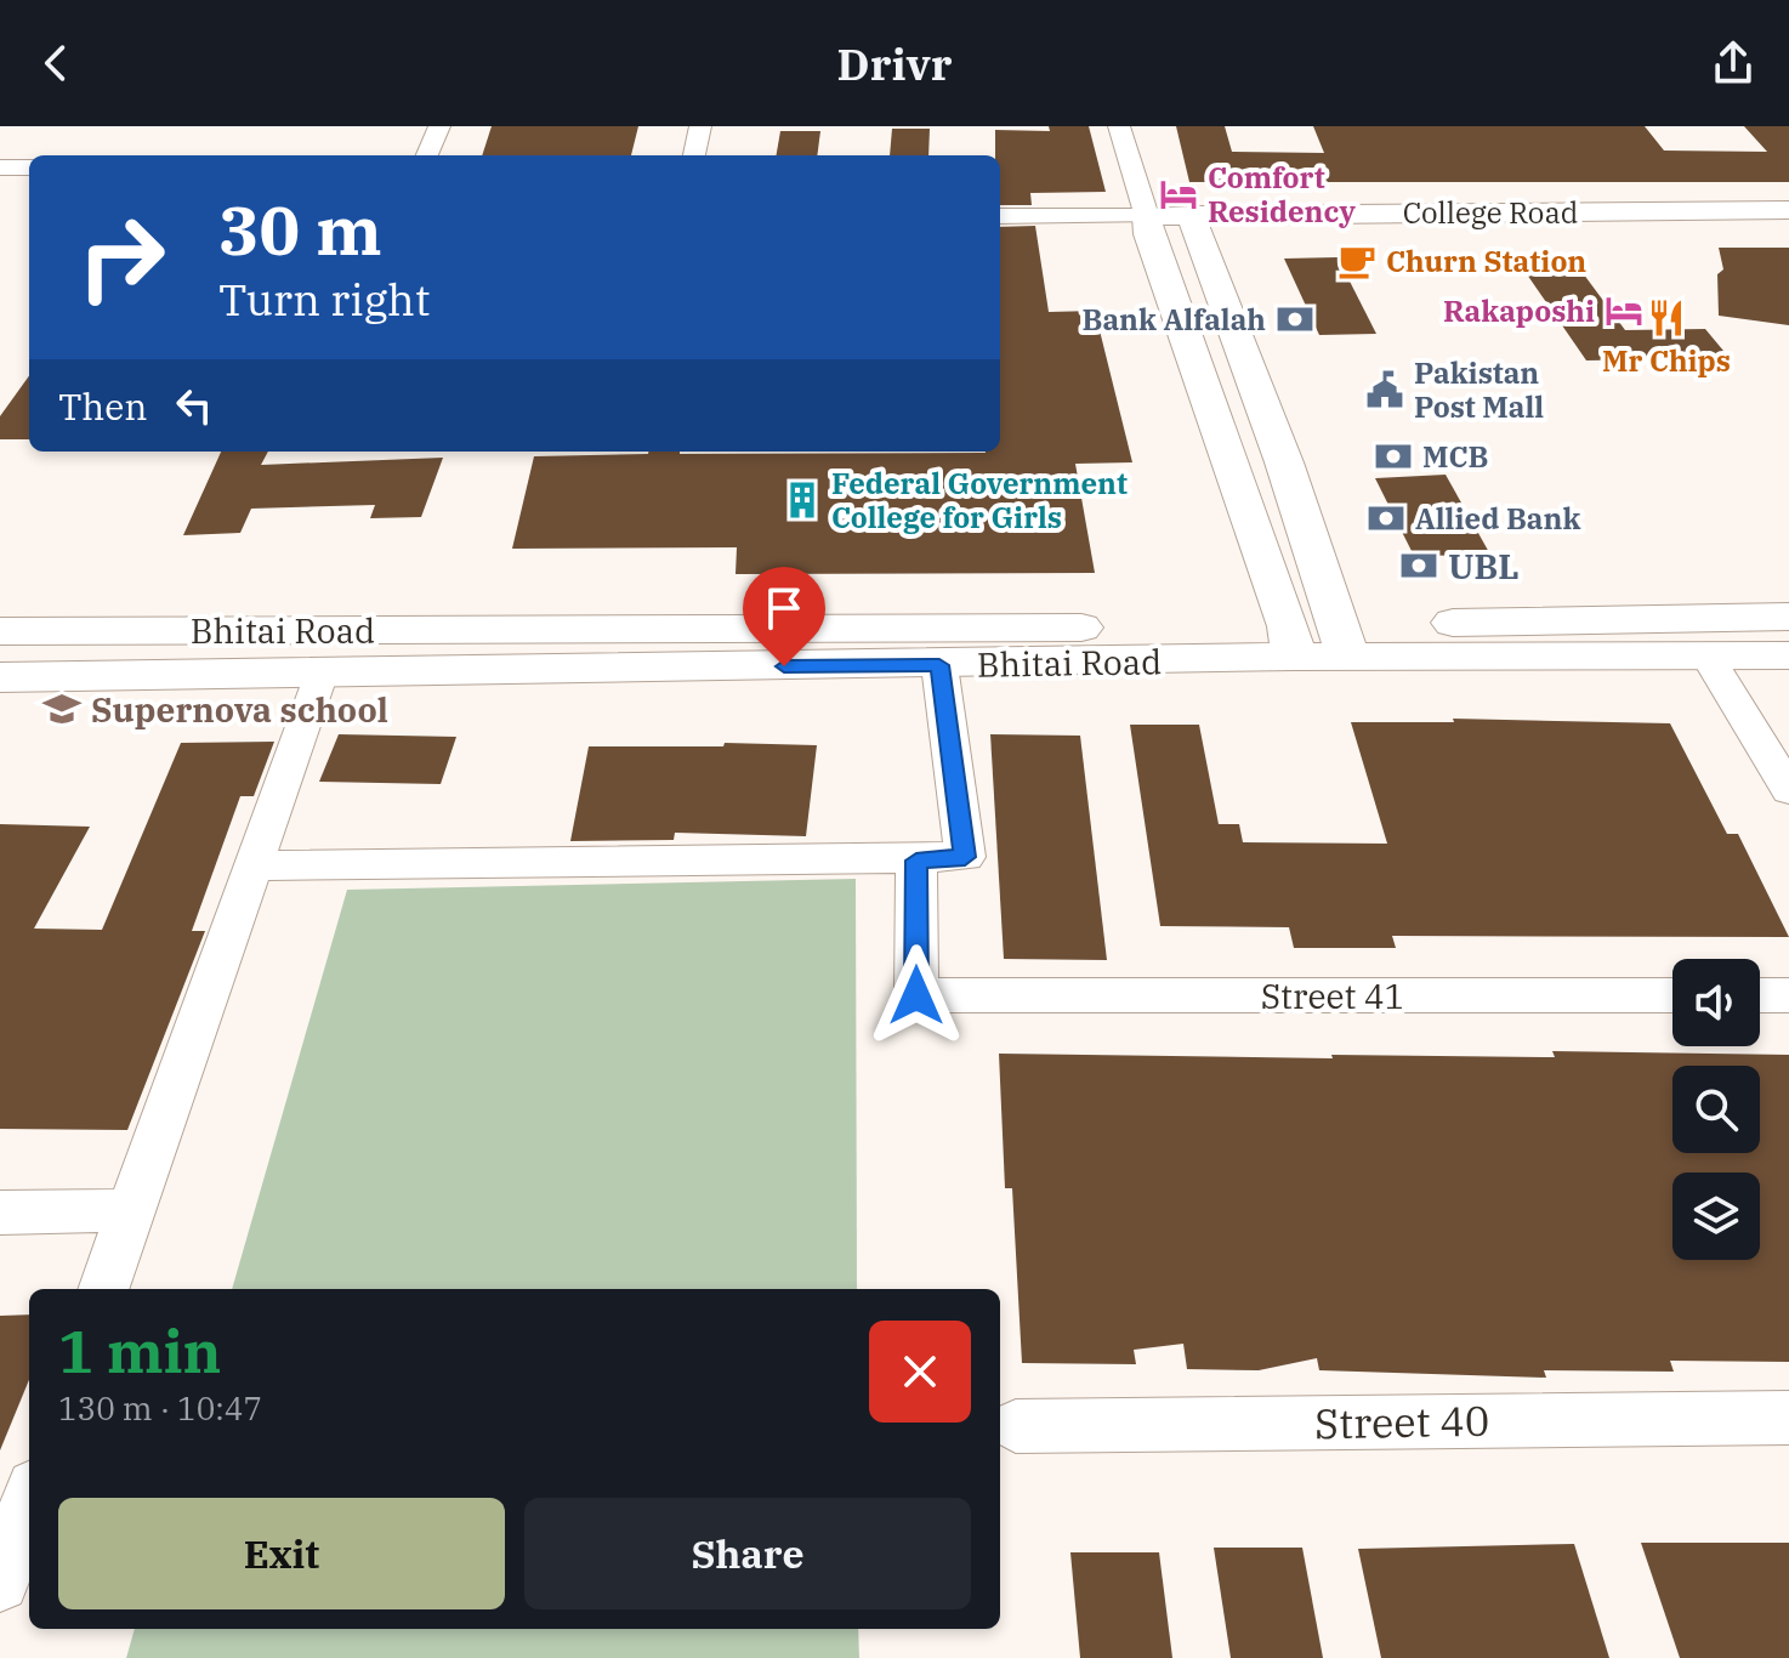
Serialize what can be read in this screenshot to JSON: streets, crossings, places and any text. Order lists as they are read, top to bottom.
{
  "streets": {
    "street": [
      "College Road",
      "Bhitai Road",
      "Street 41",
      "Street 40"
    ]
  },
  "places": {
    "hotel": ["Comfort Residency", "Rakaposhi"],
    "cafe": ["Churn Station"],
    "restaurant": ["Mr Chips"],
    "bank": [
      "Bank Alfalah",
      "MCB",
      "Allied Bank",
      "UBL"
    ],
    "public building": ["Pakistan Post Mall"],
    "building": ["Federal Government College for Girls"],
    "school or university": ["Supernova school"]
  },
  "page": {
    "header": "Drivr",
    "turn": ["30 m", "Turn right"],
    "then": "Then",
    "heading": ["1 min", "130 m · 10:47"],
    "buttons": ["Exit", "Share"]
  }
}
